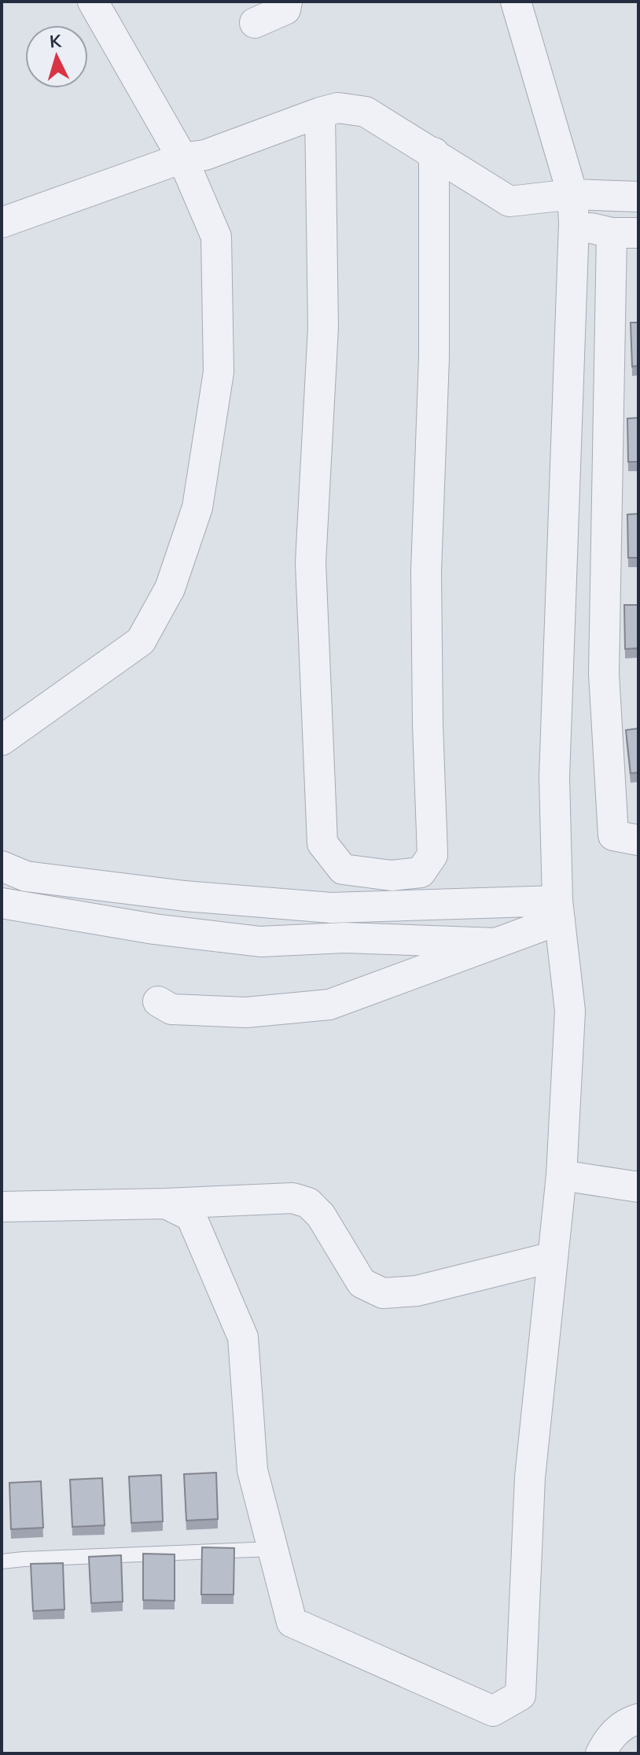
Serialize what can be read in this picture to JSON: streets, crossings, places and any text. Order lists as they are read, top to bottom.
{
  "north": "top"
}
